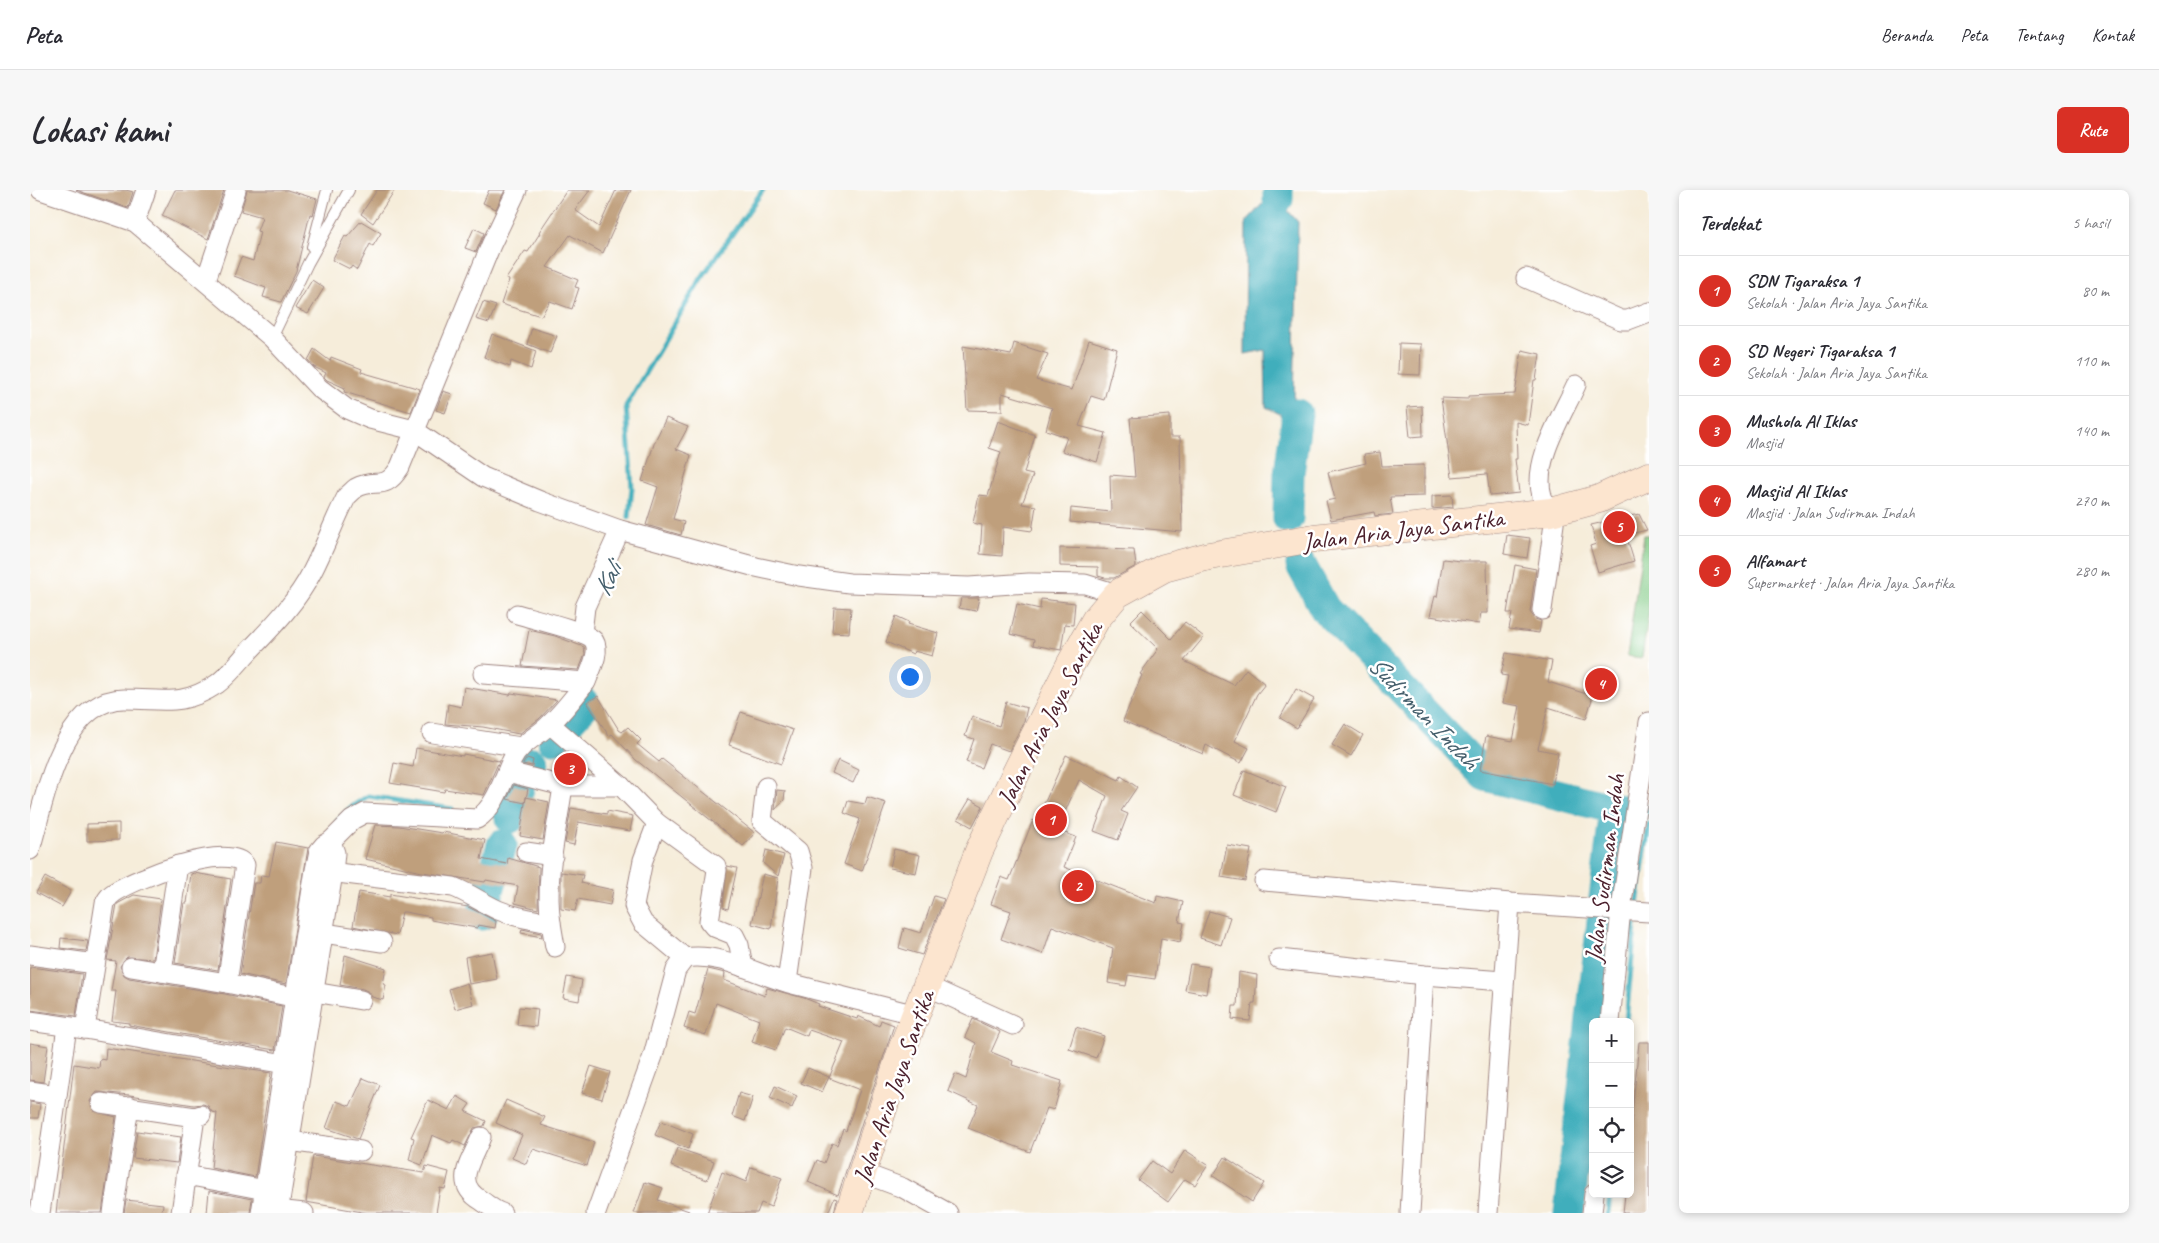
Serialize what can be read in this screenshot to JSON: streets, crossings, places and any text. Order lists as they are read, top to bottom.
{
  "streets": {
    "street": ["Jalan Aria Jaya Santika", "Jalan Sudirman Indah"]
  },
  "water": ["Kali", "Sudirman Indah"],
  "page": {
    "header": "Peta",
    "nav": [
      "Beranda",
      "Peta",
      "Tentang",
      "Kontak"
    ],
    "buttons": "Rute",
    "title": "Lokasi kami",
    "heading": ["Terdekat", "5 hasil"],
    "list": [
      {
        "mark": "1",
        "name": "SDN Tigaraksa 1",
        "note": "Sekolah · Jalan Aria Jaya Santika",
        "value": "80 m"
      },
      {
        "mark": "2",
        "name": "SD Negeri Tigaraksa 1",
        "note": "Sekolah · Jalan Aria Jaya Santika",
        "value": "110 m"
      },
      {
        "mark": "3",
        "name": "Mushola Al Iklas",
        "note": "Masjid",
        "value": "140 m"
      },
      {
        "mark": "4",
        "name": "Masjid Al Iklas",
        "note": "Masjid · Jalan Sudirman Indah",
        "value": "270 m"
      },
      {
        "mark": "5",
        "name": "Alfamart",
        "note": "Supermarket · Jalan Aria Jaya Santika",
        "value": "280 m"
      }
    ],
    "pins": [
      "5",
      "4",
      "3",
      "1",
      "2"
    ],
    "map_buttons": ["+", "−"]
  }
}
